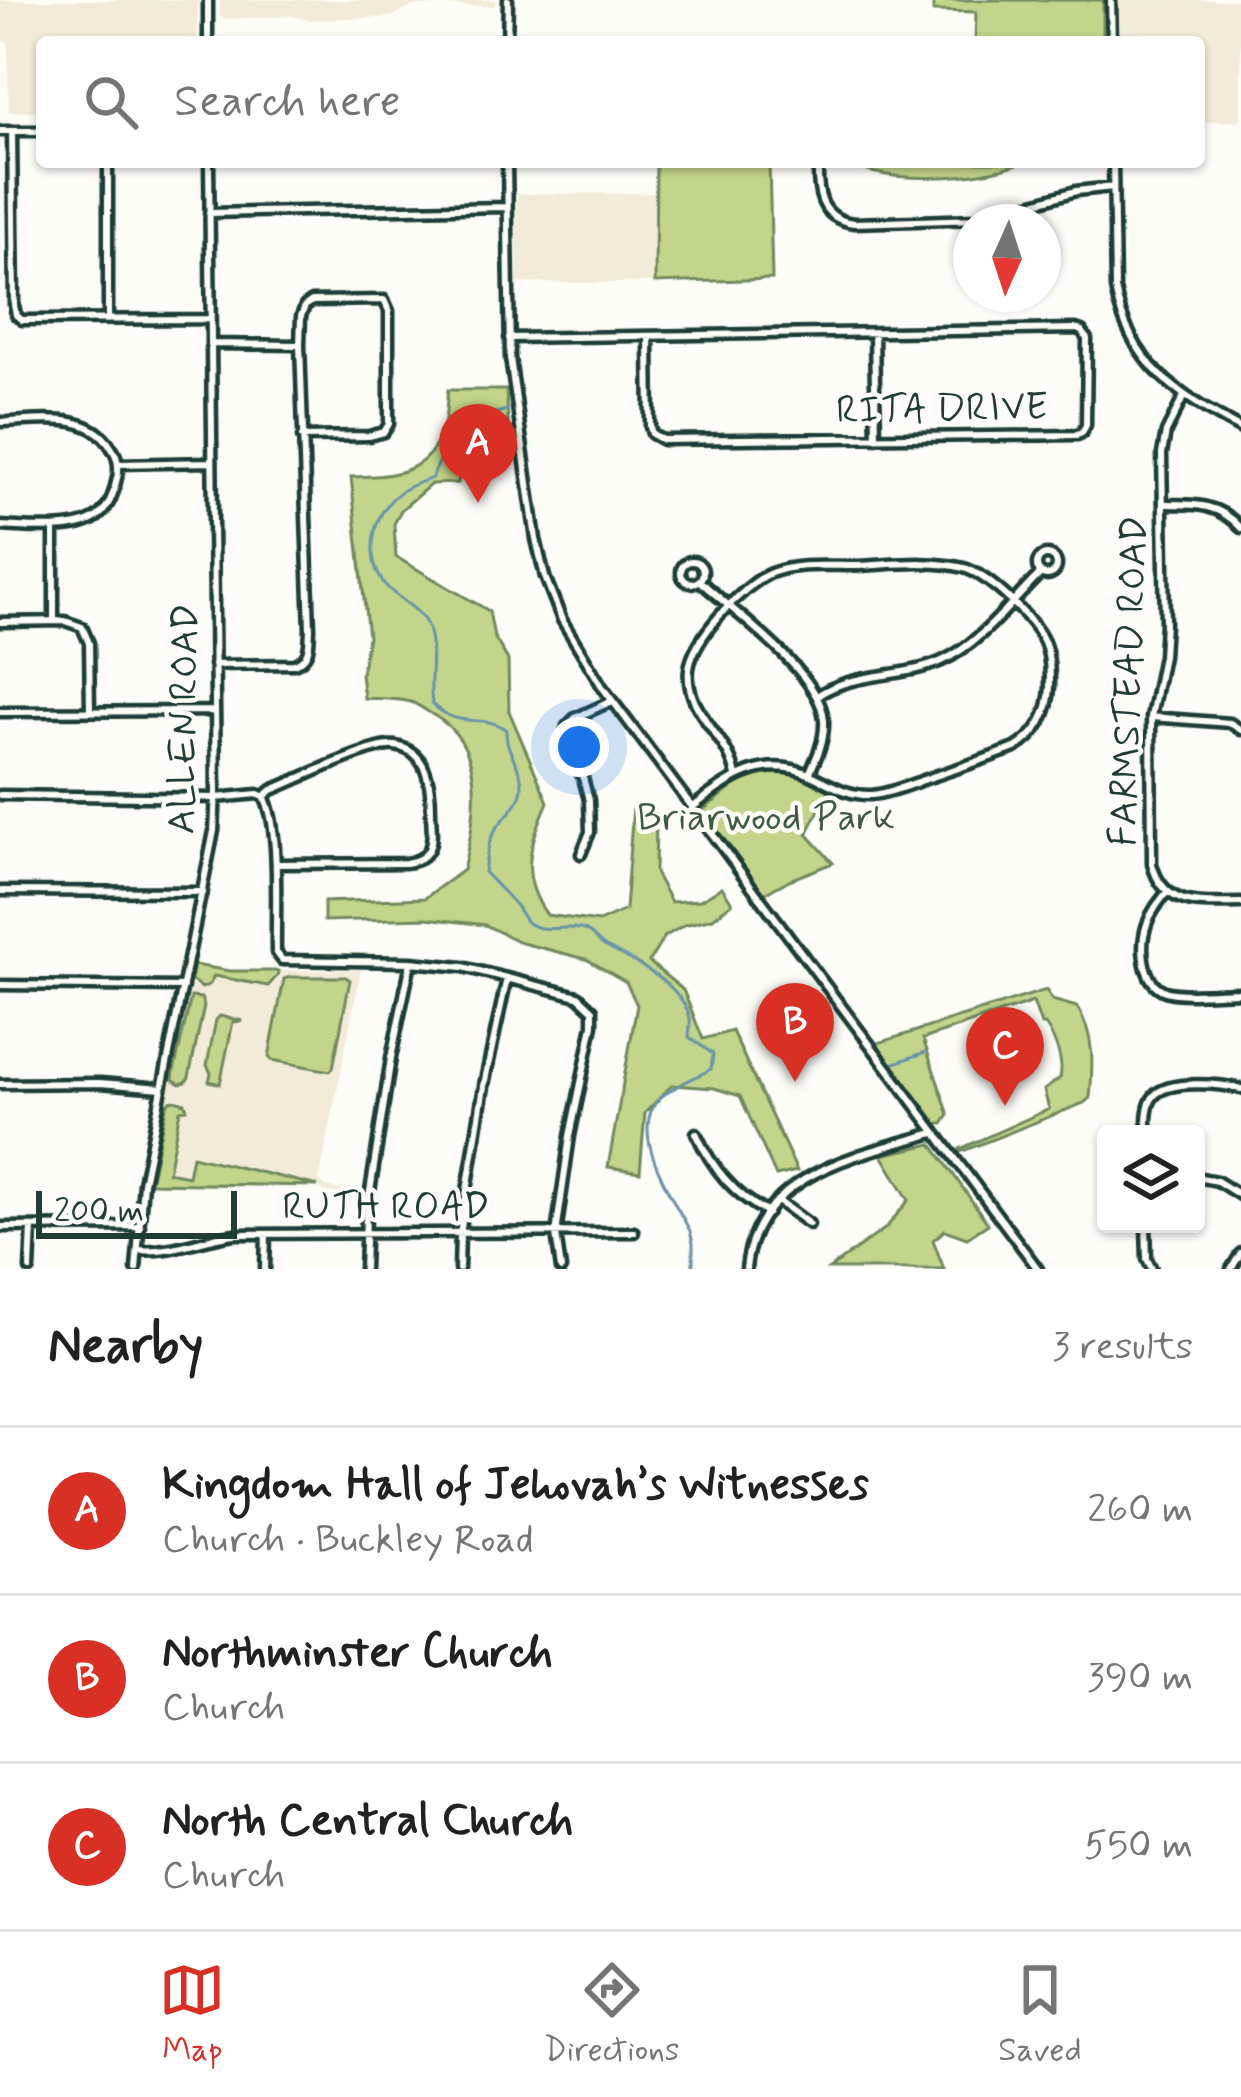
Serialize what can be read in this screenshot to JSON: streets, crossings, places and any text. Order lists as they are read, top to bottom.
{
  "streets": {
    "street": [
      "RITA DRIVE",
      "FARMSTEAD ROAD",
      "ALLEN ROAD",
      "RUTH ROAD"
    ]
  },
  "crossings": [
    ["ALLEN ROAD", "RUTH ROAD"]
  ],
  "parks": ["Briarwood Park"],
  "scale_bar": "200 m",
  "north": "bottom",
  "page": {
    "search": "Search here",
    "pins": ["A", "B", "C"],
    "scale": "200 m",
    "heading": ["Nearby", "3 results"],
    "list": [
      {
        "mark": "A",
        "name": "Kingdom Hall of Jehovah’s Witnesses",
        "note": "Church · Buckley Road",
        "value": "260 m"
      },
      {
        "mark": "B",
        "name": "Northminster Church",
        "note": "Church",
        "value": "390 m"
      },
      {
        "mark": "C",
        "name": "North Central Church",
        "note": "Church",
        "value": "550 m"
      }
    ],
    "nav": ["Map", "Directions", "Saved"]
  }
}
